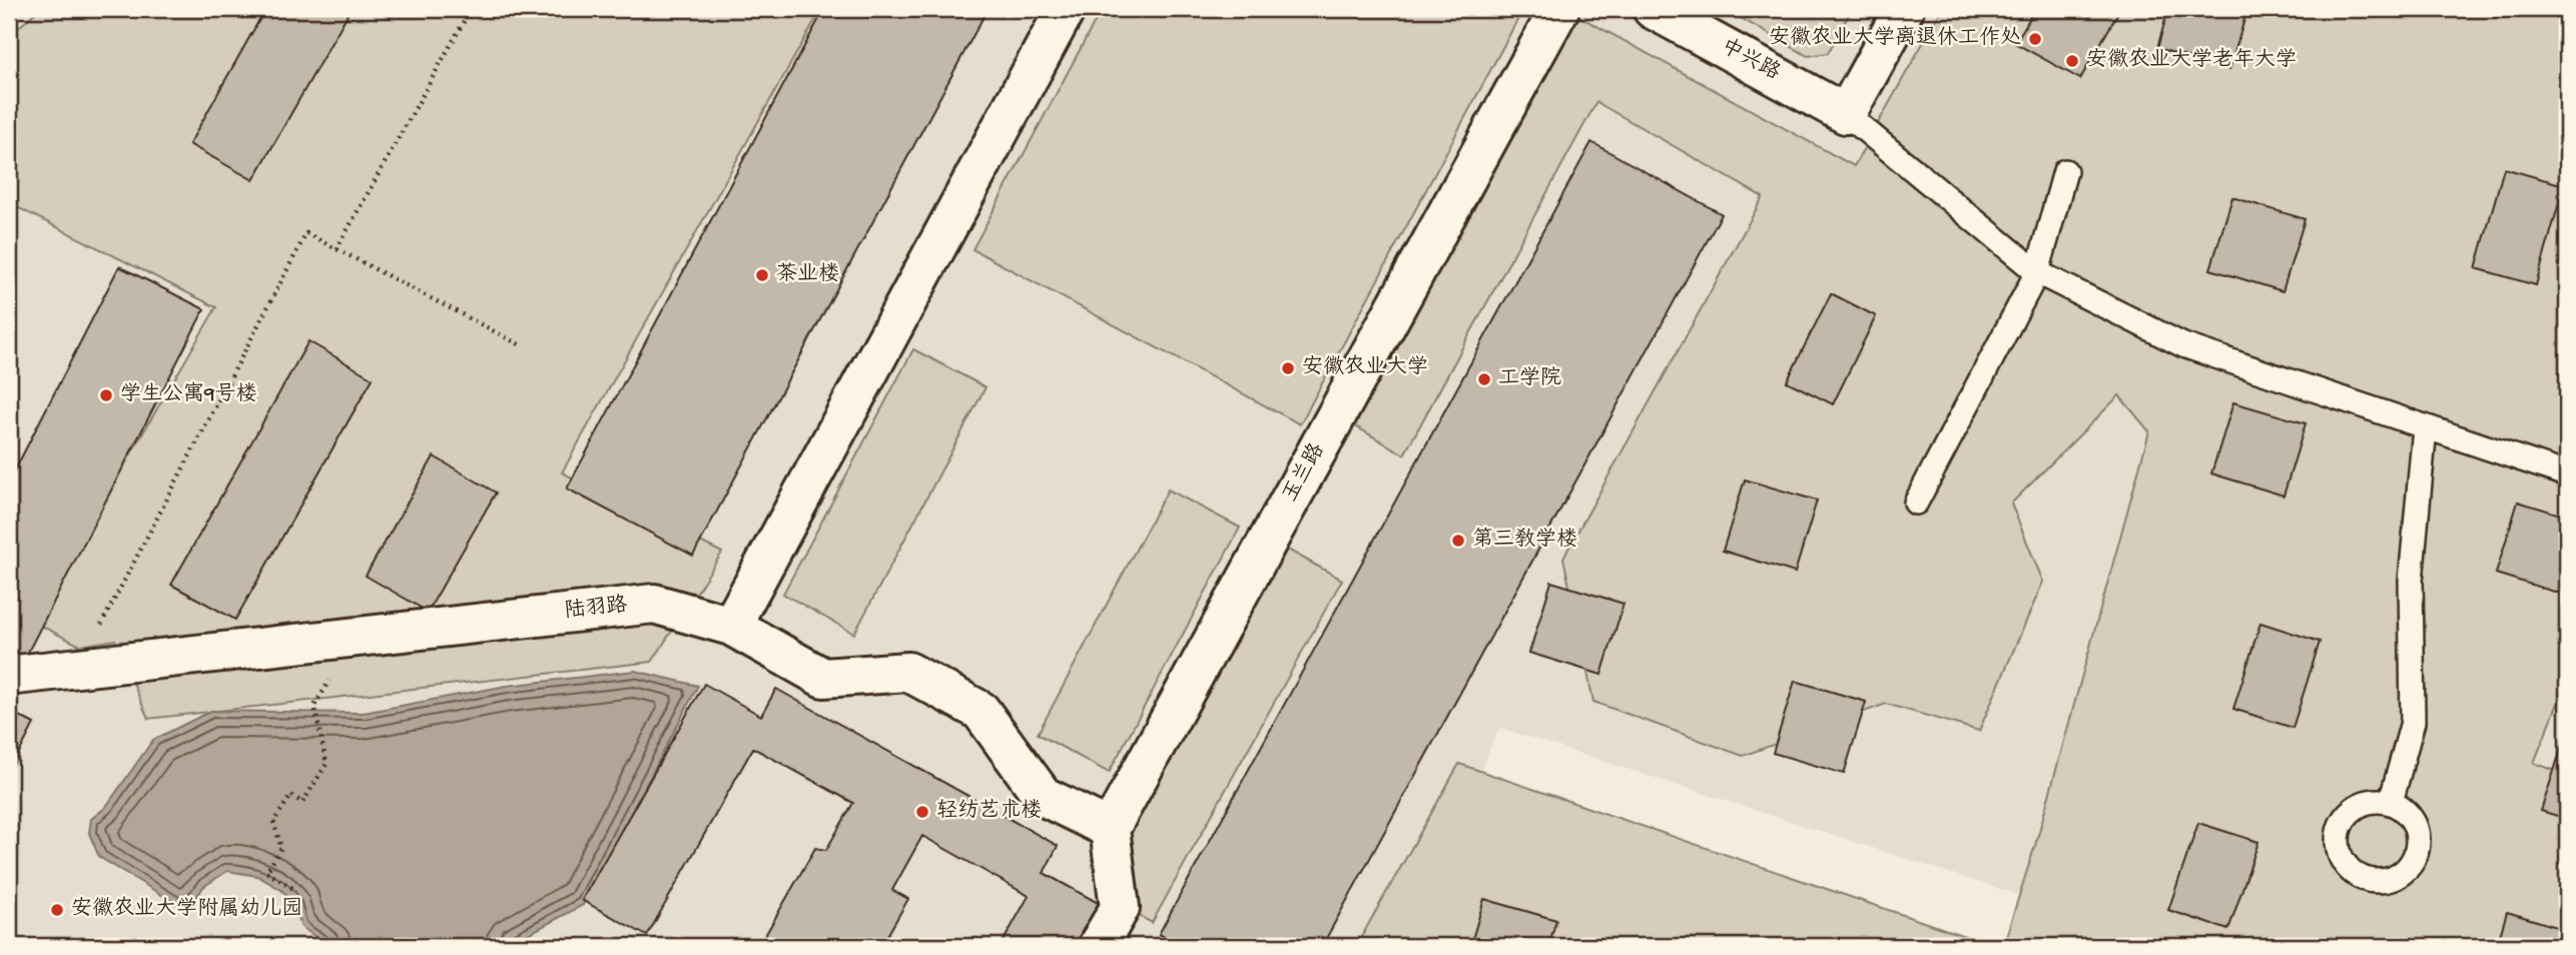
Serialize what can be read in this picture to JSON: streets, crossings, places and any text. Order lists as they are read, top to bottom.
{
  "streets": {
    "street": ["中兴路", "玉兰路", "陆羽路"]
  },
  "crossings": [
    ["玉兰路", "陆羽路"]
  ],
  "places": [
    "安徽农业大学离退休工作处",
    "安徽农业大学老年大学",
    "茶业楼",
    "安徽农业大学",
    "工学院",
    "学生公寓9号楼",
    "第三教学楼",
    "轻纺艺术楼",
    "安徽农业大学附属幼儿园"
  ]
}
